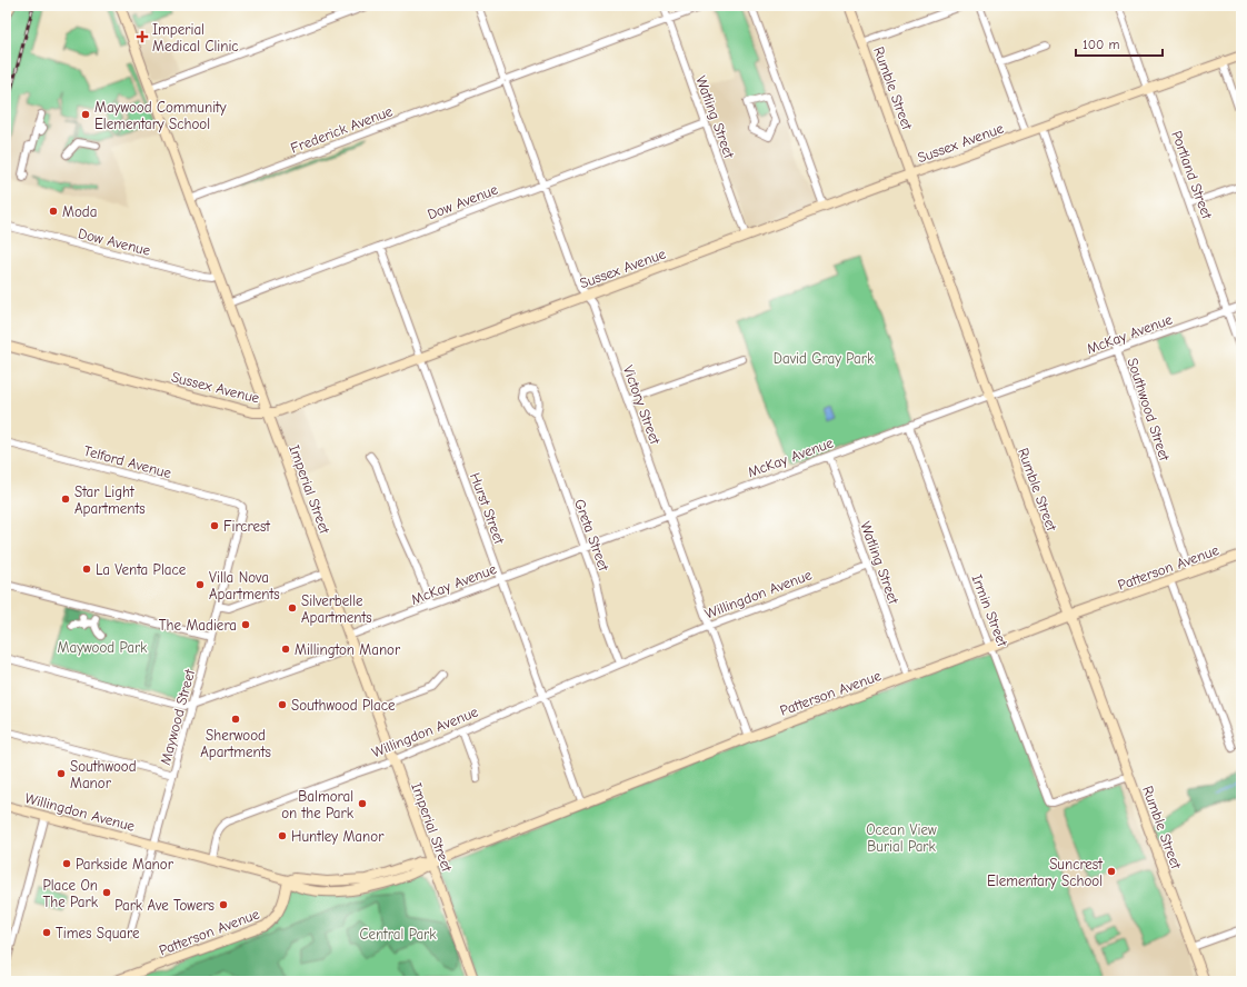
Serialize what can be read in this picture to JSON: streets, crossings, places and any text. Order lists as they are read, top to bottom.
{
  "streets": {
    "street": [
      "Rumble Street",
      "Watling Street",
      "Frederick Avenue",
      "Sussex Avenue",
      "Portland Street",
      "Dow Avenue",
      "McKay Avenue",
      "Victory Street",
      "Southwood Street",
      "Telford Avenue",
      "Imperial Street",
      "Hurst Street",
      "Greta Street",
      "Patterson Avenue",
      "Willingdon Avenue",
      "Irmin Street",
      "Maywood Street"
    ]
  },
  "crossings": [
    ["Rumble Street", "Sussex Avenue"],
    ["Rumble Street", "McKay Avenue"],
    ["Rumble Street", "Patterson Avenue"],
    ["Rumble Street", "Irmin Street"],
    ["Watling Street", "Frederick Avenue"],
    ["Watling Street", "Sussex Avenue"],
    ["Watling Street", "Dow Avenue"],
    ["Watling Street", "McKay Avenue"],
    ["Watling Street", "Patterson Avenue"],
    ["Watling Street", "Willingdon Avenue"],
    ["Frederick Avenue", "Victory Street"],
    ["Frederick Avenue", "Imperial Street"],
    ["Sussex Avenue", "Portland Street"],
    ["Sussex Avenue", "Victory Street"],
    ["Sussex Avenue", "Southwood Street"],
    ["Sussex Avenue", "Imperial Street"],
    ["Sussex Avenue", "Hurst Street"],
    ["Portland Street", "McKay Avenue"],
    ["Dow Avenue", "Victory Street"],
    ["Dow Avenue", "Imperial Street"],
    ["Dow Avenue", "Hurst Street"],
    ["McKay Avenue", "Victory Street"],
    ["McKay Avenue", "Southwood Street"],
    ["McKay Avenue", "Imperial Street"],
    ["McKay Avenue", "Hurst Street"],
    ["McKay Avenue", "Greta Street"],
    ["McKay Avenue", "Irmin Street"],
    ["Victory Street", "Patterson Avenue"],
    ["Victory Street", "Willingdon Avenue"],
    ["Southwood Street", "Patterson Avenue"],
    ["Telford Avenue", "Maywood Street"],
    ["Imperial Street", "Patterson Avenue"],
    ["Imperial Street", "Willingdon Avenue"],
    ["Hurst Street", "Patterson Avenue"],
    ["Hurst Street", "Willingdon Avenue"],
    ["Greta Street", "Willingdon Avenue"],
    ["Patterson Avenue", "Willingdon Avenue"],
    ["Patterson Avenue", "Irmin Street"],
    ["Willingdon Avenue", "Maywood Street"]
  ],
  "parks": [
    "David Gray Park",
    "Maywood Park",
    "Ocean View Burial Park",
    "Central Park"
  ],
  "places": {
    "health": ["Imperial Medical Clinic"],
    "other": [
      "Maywood Community Elementary School",
      "Moda",
      "Star Light Apartments",
      "Fircrest",
      "La Venta Place",
      "Villa Nova Apartments",
      "Silverbelle Apartments",
      "The Madiera",
      "Millington Manor",
      "Southwood Place",
      "Sherwood Apartments",
      "Southwood Manor",
      "Balmoral on the Park",
      "Huntley Manor",
      "Parkside Manor",
      "Suncrest Elementary School",
      "Place On The Park",
      "Park Ave Towers",
      "Times Square"
    ]
  },
  "scale_bar": "100 m"
}
